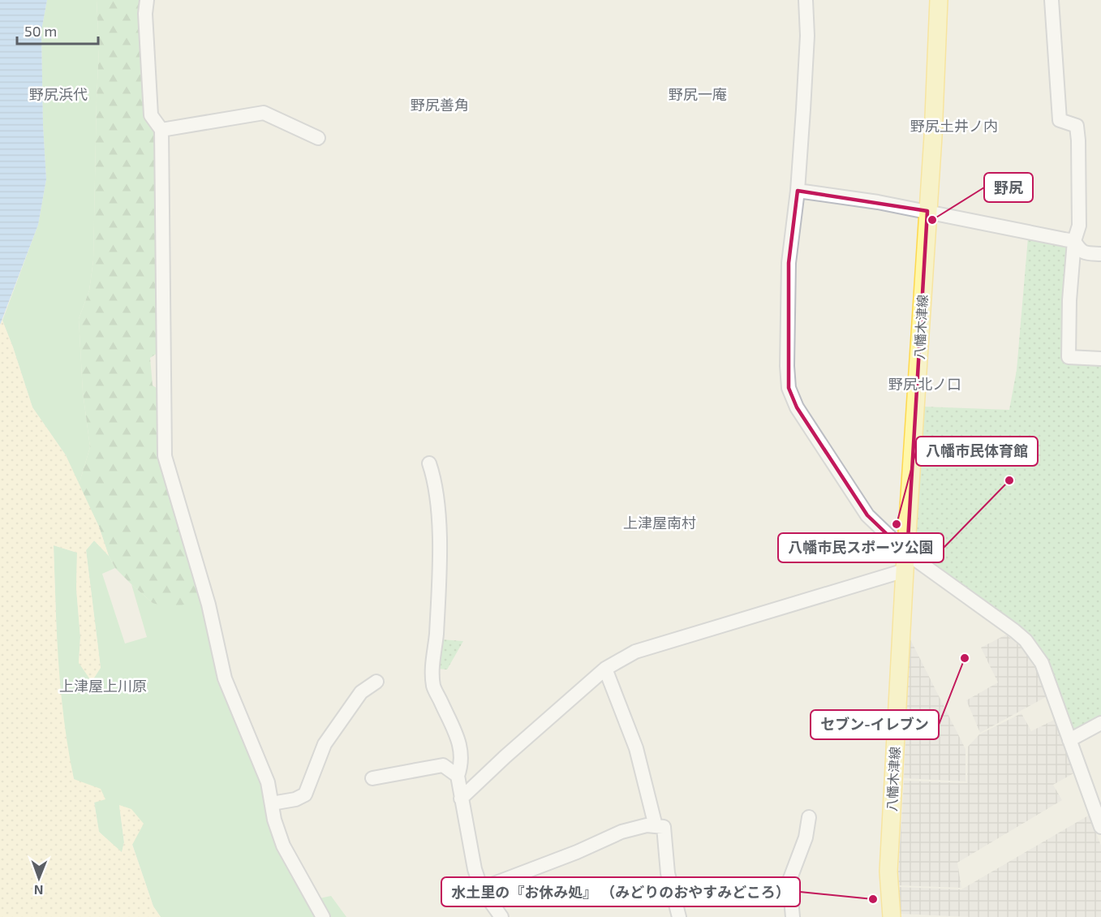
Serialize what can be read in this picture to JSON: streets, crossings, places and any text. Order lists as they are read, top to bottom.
{
  "streets": {
    "main road": ["八幡木津線"]
  },
  "districts": [
    "野尻浜代",
    "野尻一庵",
    "野尻善角",
    "野尻土井ノ内",
    "野尻北ノ口",
    "上津屋南村",
    "上津屋上川原"
  ],
  "places": [
    "野尻",
    "八幡市民スポーツ公園",
    "八幡市民体育館",
    "セブン-イレブン",
    "水土里の『お休み処』 （みどりのおやすみどころ）"
  ],
  "scale_bar": "50 m",
  "north": "bottom"
}
